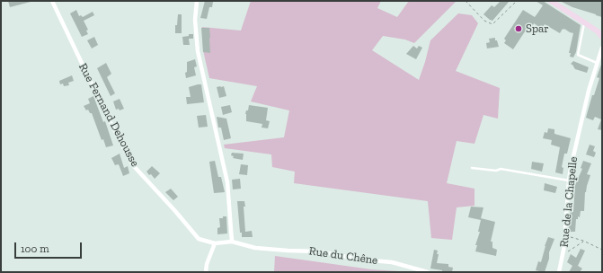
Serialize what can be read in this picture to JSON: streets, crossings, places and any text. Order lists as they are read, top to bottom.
{
  "streets": {
    "street": ["Rue Fernand Dehousse", "Rue de la Chapelle", "Rue du Chêne"]
  },
  "crossings": [
    ["Rue Fernand Dehousse", "Rue du Chêne"]
  ],
  "places": ["Spar"],
  "scale_bar": "100 m"
}
